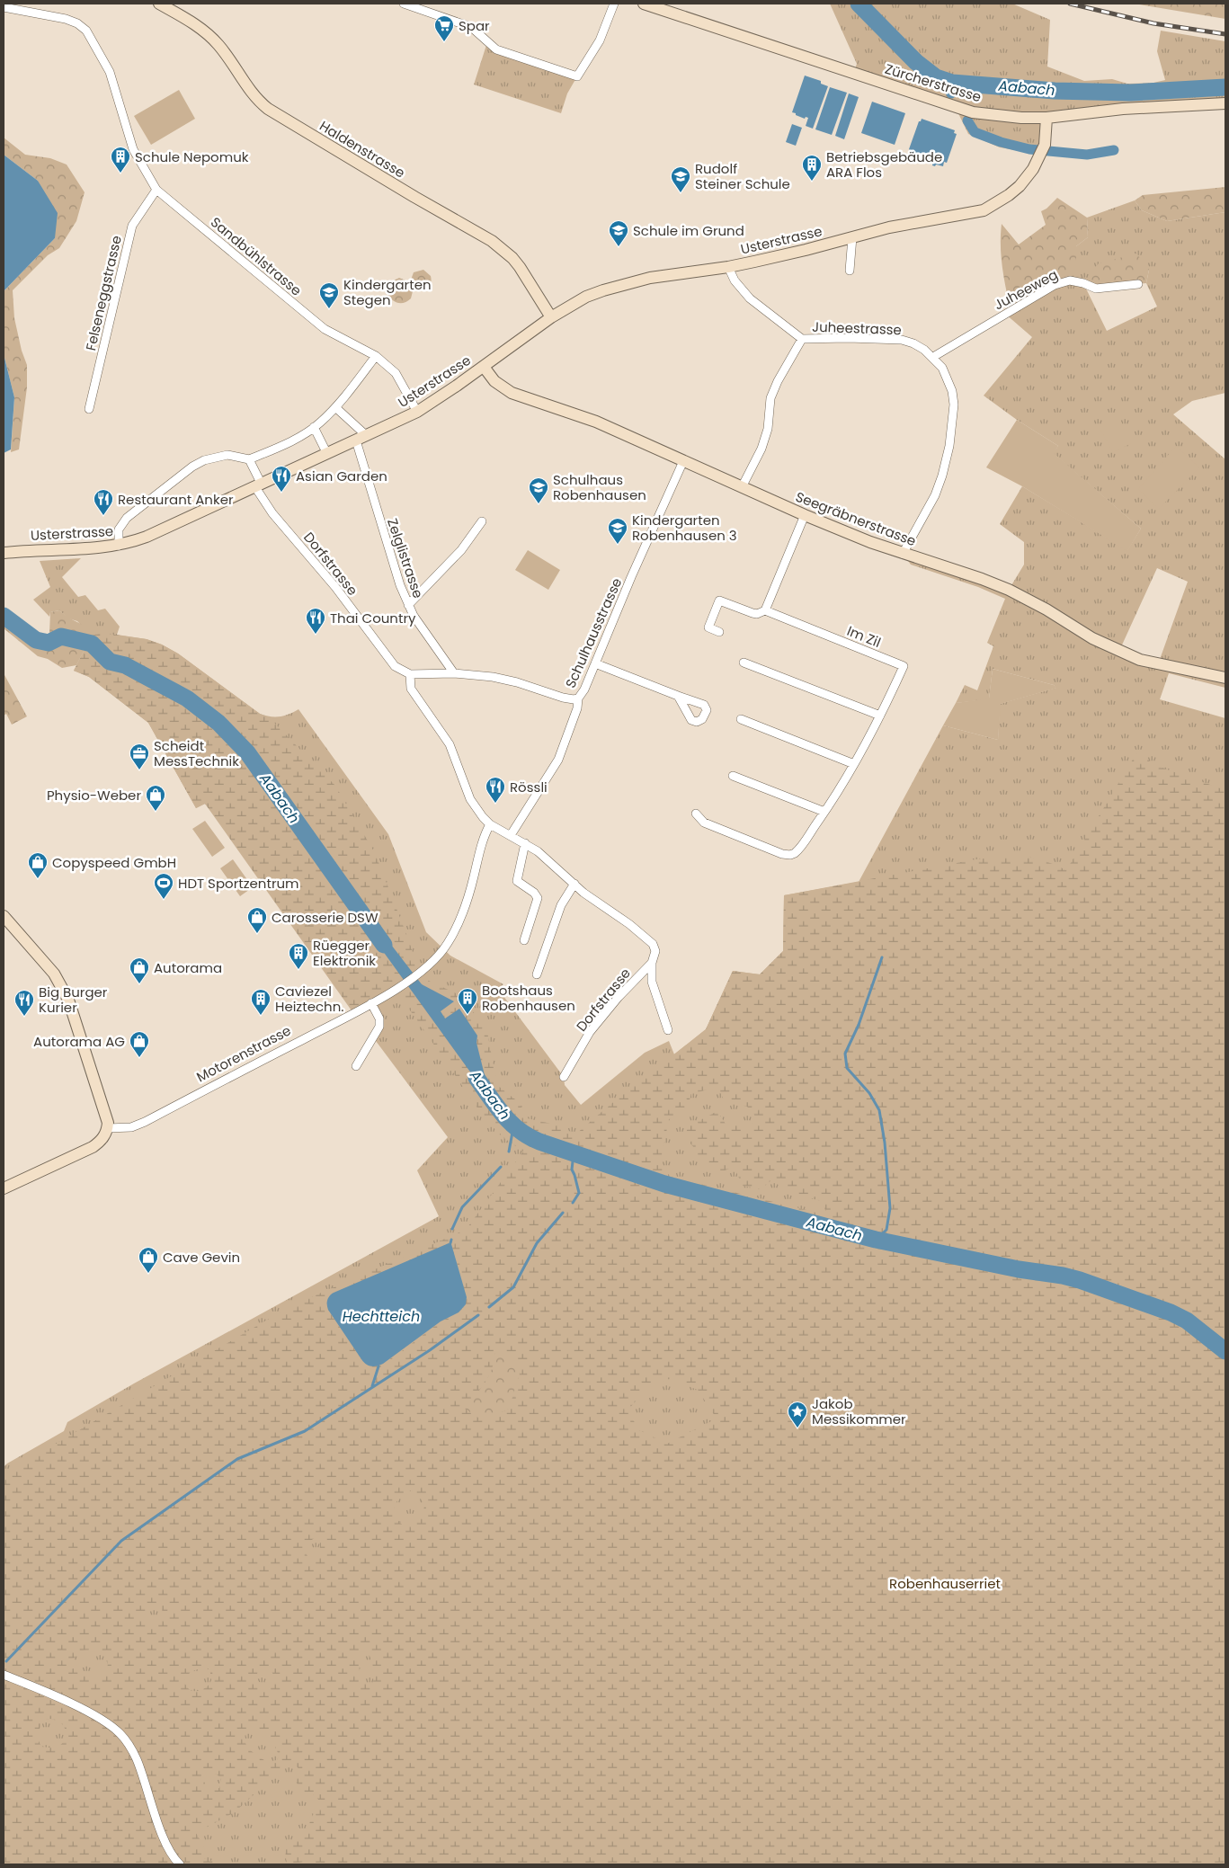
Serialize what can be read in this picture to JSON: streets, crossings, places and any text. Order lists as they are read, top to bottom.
{
  "streets": {
    "main road": [
      "Zürcherstrasse",
      "Haldenstrasse",
      "Usterstrasse",
      "Seegräbnerstrasse"
    ],
    "street": [
      "Sandbühlstrasse",
      "Juheeweg",
      "Felseneggstrasse",
      "Juheestrasse",
      "Zelglistrasse",
      "Dorfstrasse",
      "Schulhausstrasse",
      "Im Zil",
      "Motorenstrasse"
    ]
  },
  "crossings": [
    ["Zürcherstrasse", "Usterstrasse"],
    ["Haldenstrasse", "Usterstrasse"],
    ["Usterstrasse", "Sandbühlstrasse"],
    ["Usterstrasse", "Juheestrasse"],
    ["Usterstrasse", "Seegräbnerstrasse"],
    ["Usterstrasse", "Zelglistrasse"],
    ["Usterstrasse", "Dorfstrasse"],
    ["Sandbühlstrasse", "Felseneggstrasse"],
    ["Juheeweg", "Juheestrasse"],
    ["Juheestrasse", "Seegräbnerstrasse"],
    ["Seegräbnerstrasse", "Schulhausstrasse"],
    ["Dorfstrasse", "Schulhausstrasse"],
    ["Dorfstrasse", "Motorenstrasse"]
  ],
  "water": ["Aabach", "Hechtteich"],
  "parks": ["Robenhauserriet"],
  "places": {
    "supermarket": ["Spar"],
    "building": [
      "Schule Nepomuk",
      "Betriebsgebäude ARA Flos",
      "Rüegger Elektronik",
      "Bootshaus Robenhausen",
      "Caviezel Heiztechn."
    ],
    "school or university": [
      "Rudolf Steiner Schule",
      "Schule im Grund",
      "Kindergarten Stegen",
      "Schulhaus Robenhausen",
      "Kindergarten Robenhausen 3"
    ],
    "restaurant": [
      "Asian Garden",
      "Restaurant Anker",
      "Thai Country",
      "Rössli",
      "Big Burger Kurier"
    ],
    "office": ["Scheidt MessTechnik"],
    "shop": [
      "Physio-Weber",
      "Copyspeed GmbH",
      "Carosserie DSW",
      "Autorama",
      "Autorama AG",
      "Cave Gevin"
    ],
    "sports": ["HDT Sportzentrum"],
    "place": ["Jakob Messikommer"]
  }
}
